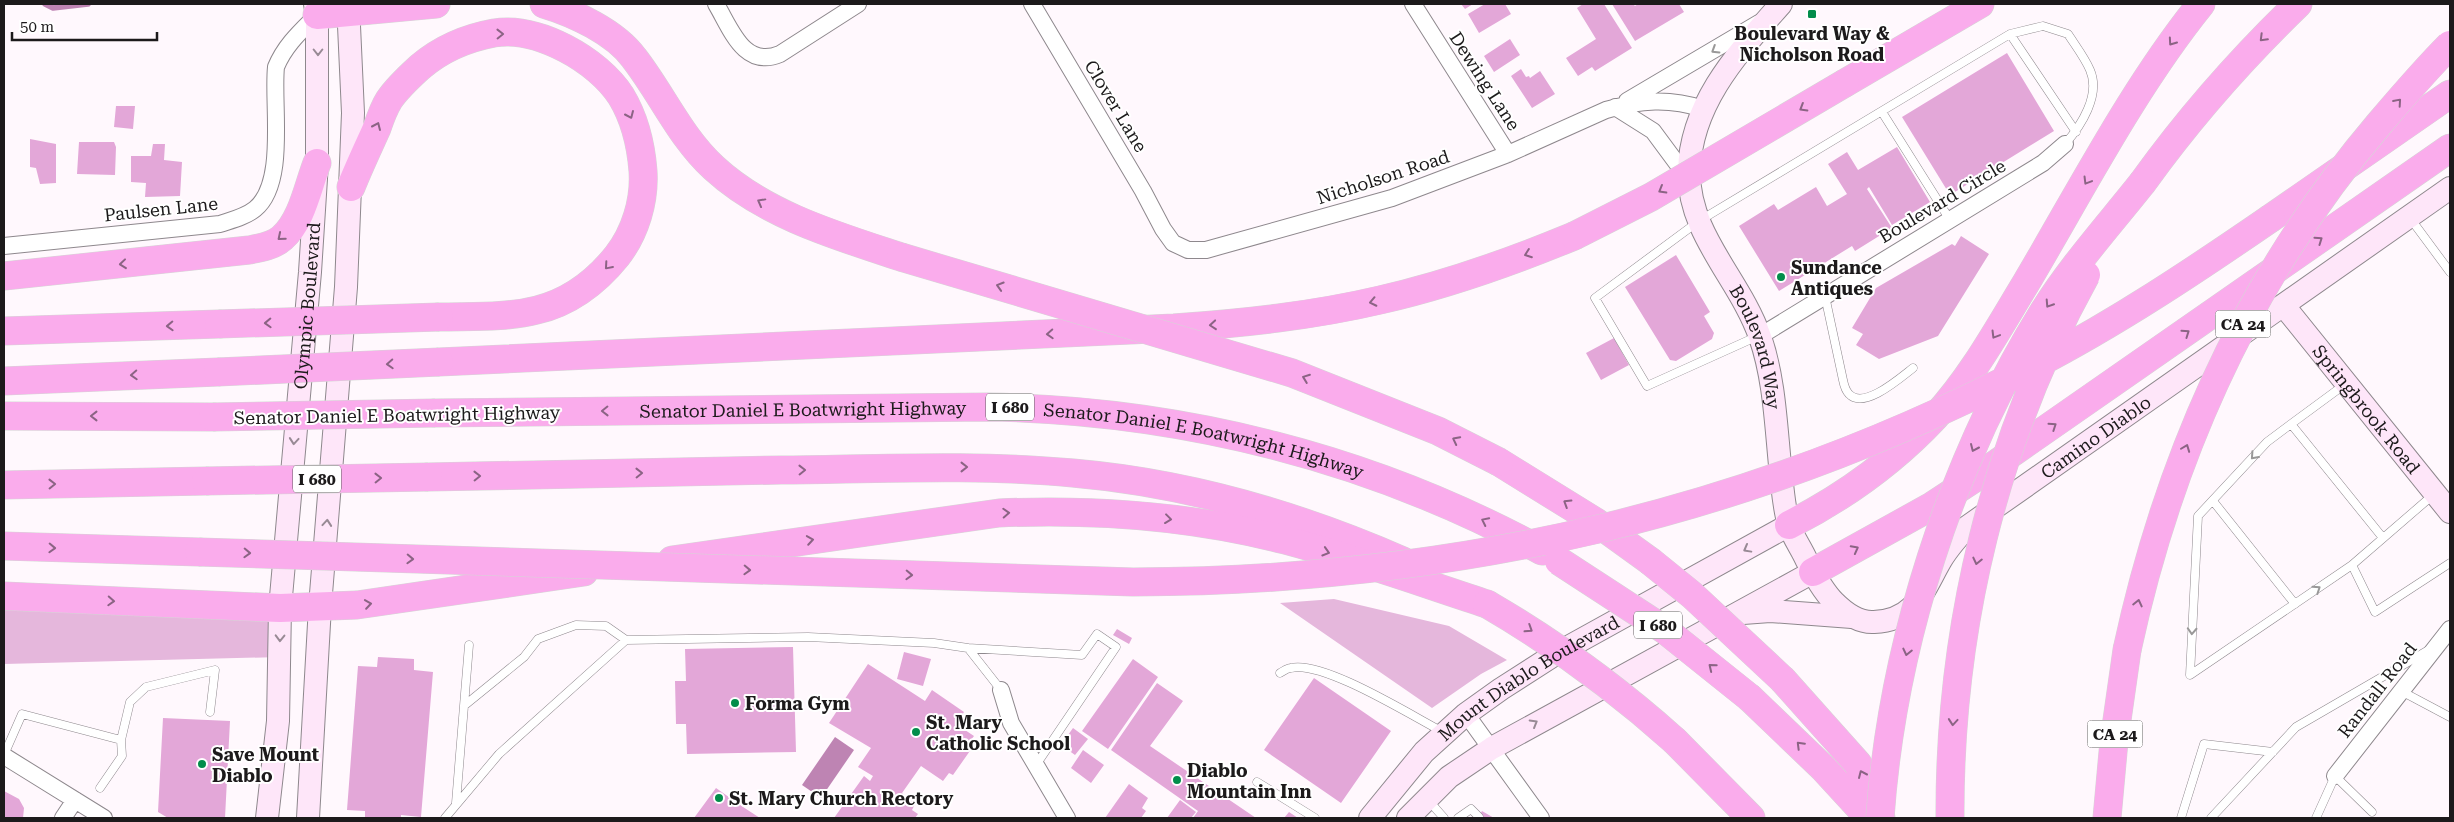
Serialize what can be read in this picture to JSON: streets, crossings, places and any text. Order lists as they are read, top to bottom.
{
  "streets": {
    "highway": ["CA 24", "I 680", "Senator Daniel E Boatwright Highway"],
    "main road": [
      "Olympic Boulevard",
      "Boulevard Way",
      "Springbrook Road",
      "Camino Diablo",
      "Mount Diablo Boulevard"
    ],
    "street": [
      "Dewing Lane",
      "Clover Lane",
      "Nicholson Road",
      "Boulevard Circle",
      "Paulsen Lane",
      "Randall Road"
    ]
  },
  "crossings": [
    ["Dewing Lane", "Nicholson Road"],
    ["Clover Lane", "Nicholson Road"],
    ["Nicholson Road", "Boulevard Way"],
    ["Boulevard Circle", "Boulevard Way"],
    ["Paulsen Lane", "Olympic Boulevard"],
    ["Boulevard Way", "Camino Diablo"],
    ["Boulevard Way", "Mount Diablo Boulevard"],
    ["Springbrook Road", "Camino Diablo"],
    ["Camino Diablo", "Mount Diablo Boulevard"]
  ],
  "places": {
    "transit": ["Boulevard Way & Nicholson Road"],
    "other": [
      "Sundance Antiques",
      "Forma Gym",
      "St. Mary Catholic School",
      "Save Mount Diablo",
      "Diablo Mountain Inn",
      "St. Mary Church Rectory"
    ]
  },
  "scale_bar": "50 m"
}
